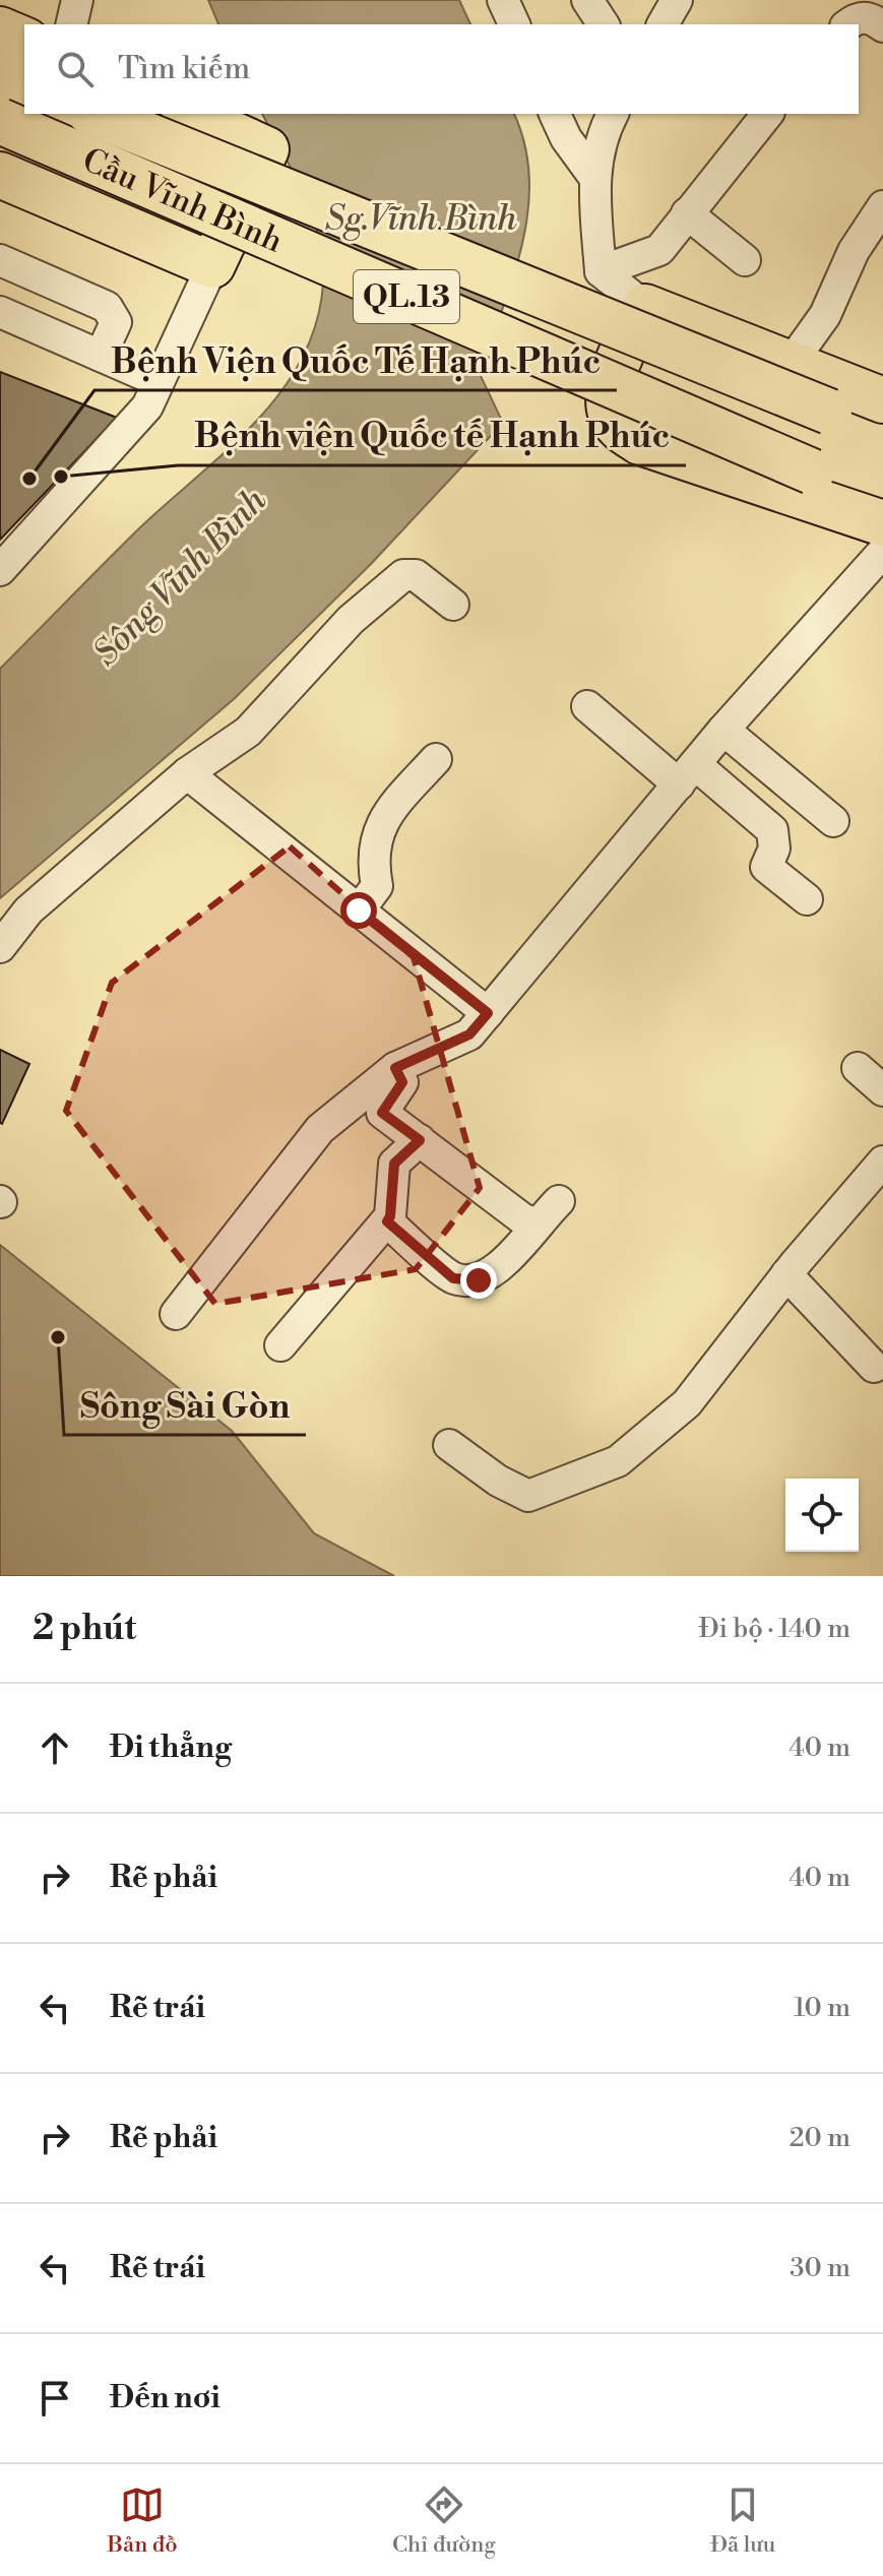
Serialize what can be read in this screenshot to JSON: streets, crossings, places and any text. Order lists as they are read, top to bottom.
{
  "streets": {
    "highway": ["Cầu Vĩnh Bình", "QL.13"]
  },
  "water": ["Sg.Vĩnh Bình", "Sông Vĩnh Bình"],
  "places": ["Bệnh viện Quốc tế Hạnh Phúc", "Bệnh Viện Quốc Tế Hạnh Phúc", "Sông Sài Gòn"],
  "page": {
    "search": "Tìm kiếm",
    "heading": ["2 phút", "Đi bộ · 140 m"],
    "list": [
      ["Đi thẳng", "40 m"],
      ["Rẽ phải", "40 m"],
      ["Rẽ trái", "10 m"],
      ["Rẽ phải", "20 m"],
      ["Rẽ trái", "30 m"],
      "Đến nơi"
    ],
    "nav": ["Bản đồ", "Chỉ đường", "Đã lưu"]
  }
}
